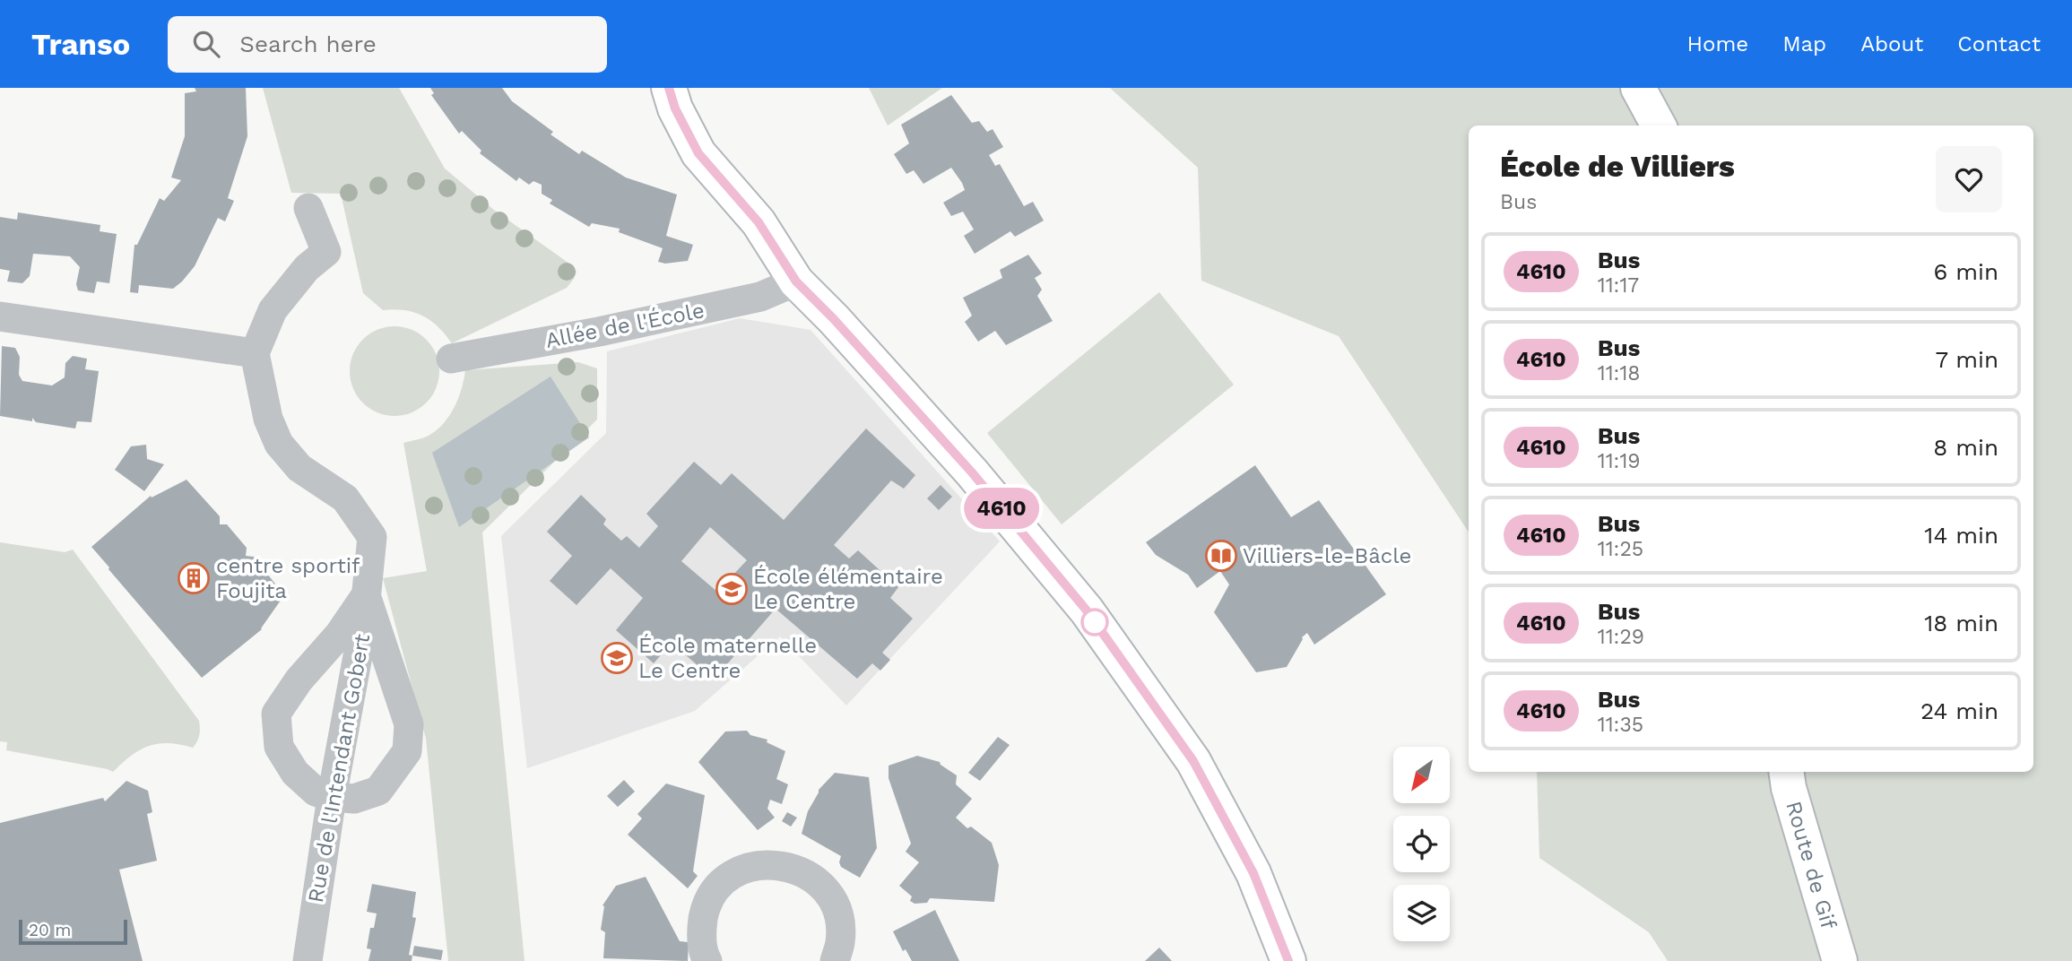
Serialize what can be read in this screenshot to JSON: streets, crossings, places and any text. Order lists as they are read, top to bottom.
{
  "streets": {
    "street": ["Allée de l'École", "Rue de l'Intendant Gobert", "Route de Gif"]
  },
  "places": {
    "library": ["Villiers-le-Bâcle"],
    "building": ["centre sportif Foujita"],
    "school or university": ["École élémentaire Le Centre", "École maternelle Le Centre"]
  },
  "lines": ["bus line 4610"],
  "scale_bar": "20 m",
  "north": "bottom left",
  "page": {
    "header": "Transo",
    "search": "Search here",
    "nav": [
      "Home",
      "Map",
      "About",
      "Contact"
    ],
    "on_map": "4610",
    "heading": ["École de Villiers", "Bus"],
    "list": [
      {
        "mark": "4610",
        "name": "Bus",
        "note": "11:17",
        "value": "6 min"
      },
      {
        "mark": "4610",
        "name": "Bus",
        "note": "11:18",
        "value": "7 min"
      },
      {
        "mark": "4610",
        "name": "Bus",
        "note": "11:19",
        "value": "8 min"
      },
      {
        "mark": "4610",
        "name": "Bus",
        "note": "11:25",
        "value": "14 min"
      },
      {
        "mark": "4610",
        "name": "Bus",
        "note": "11:29",
        "value": "18 min"
      },
      {
        "mark": "4610",
        "name": "Bus",
        "note": "11:35",
        "value": "24 min"
      }
    ],
    "scale": "20 m"
  }
}
